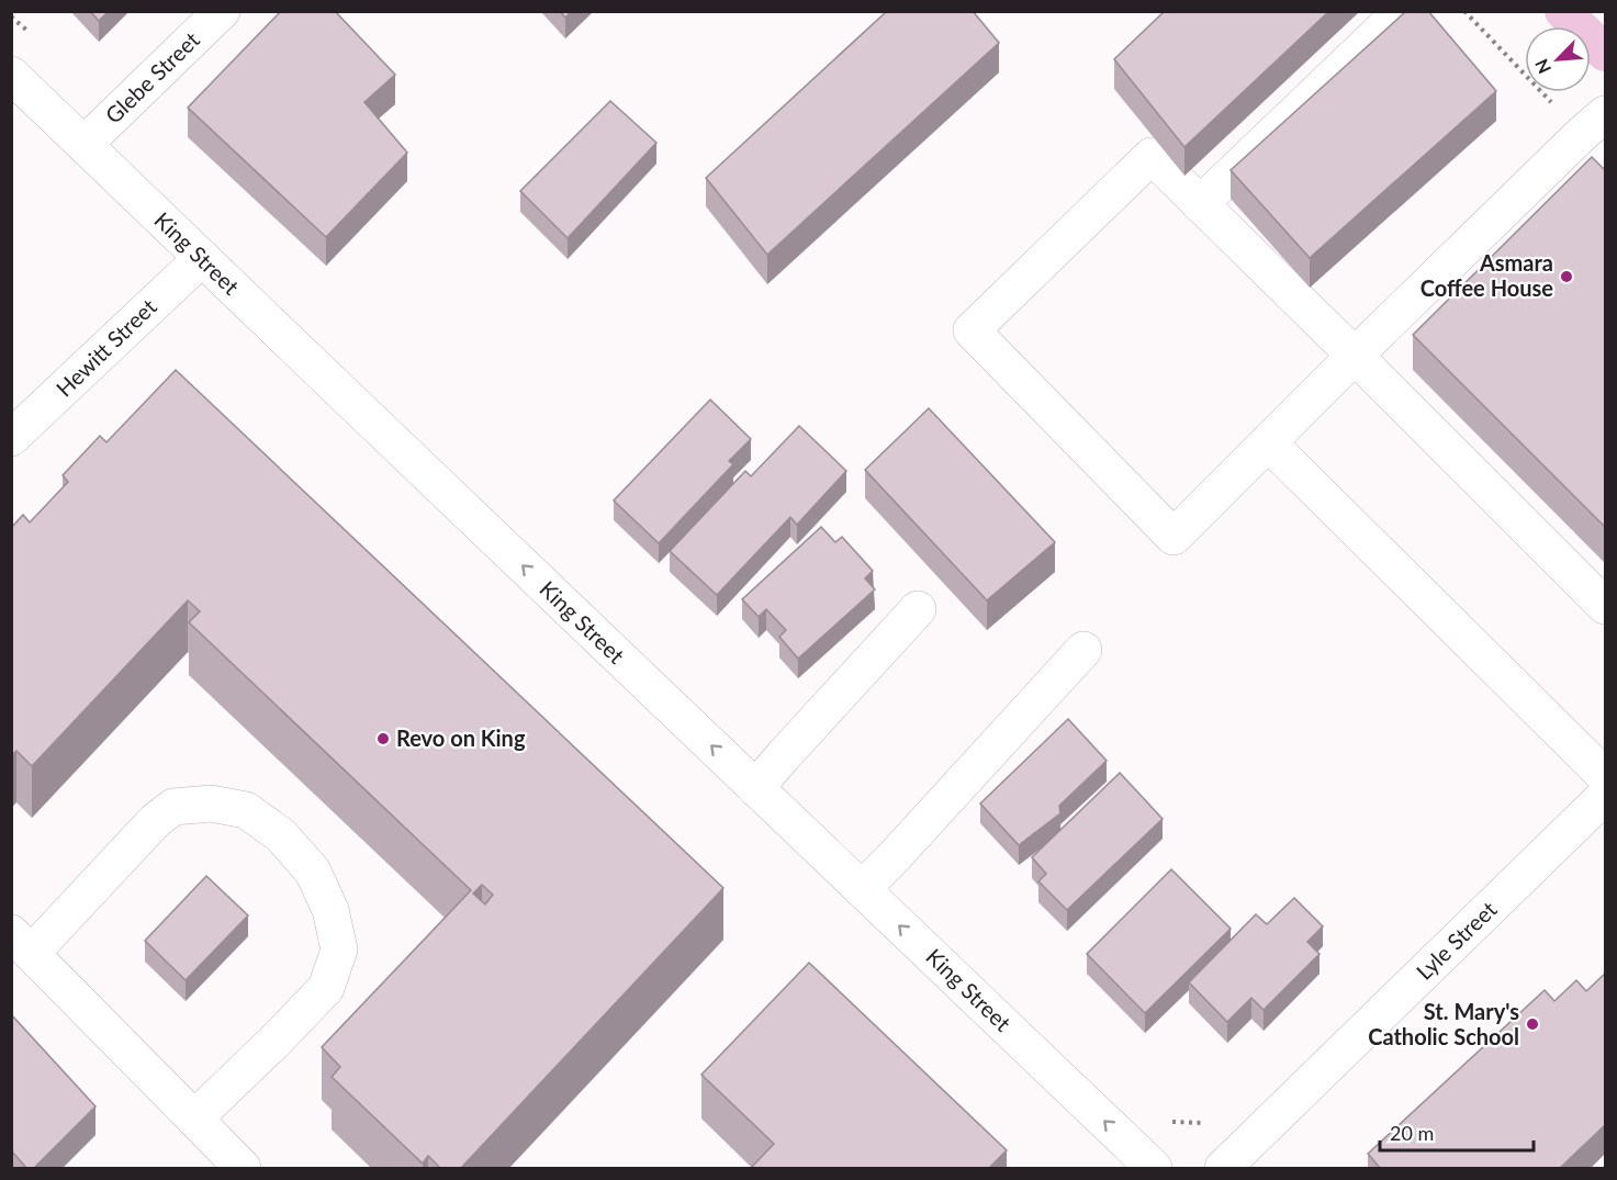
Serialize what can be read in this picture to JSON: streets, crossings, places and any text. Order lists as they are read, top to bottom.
{
  "streets": {
    "street": [
      "Glebe Street",
      "King Street",
      "Hewitt Street",
      "Lyle Street"
    ]
  },
  "crossings": [
    ["Glebe Street", "King Street"],
    ["King Street", "Hewitt Street"]
  ],
  "one_way": ["King Street"],
  "places": ["Asmara Coffee House", "Revo on King", "St. Mary's Catholic School"],
  "scale_bar": "20 m",
  "north": "bottom left"
}
